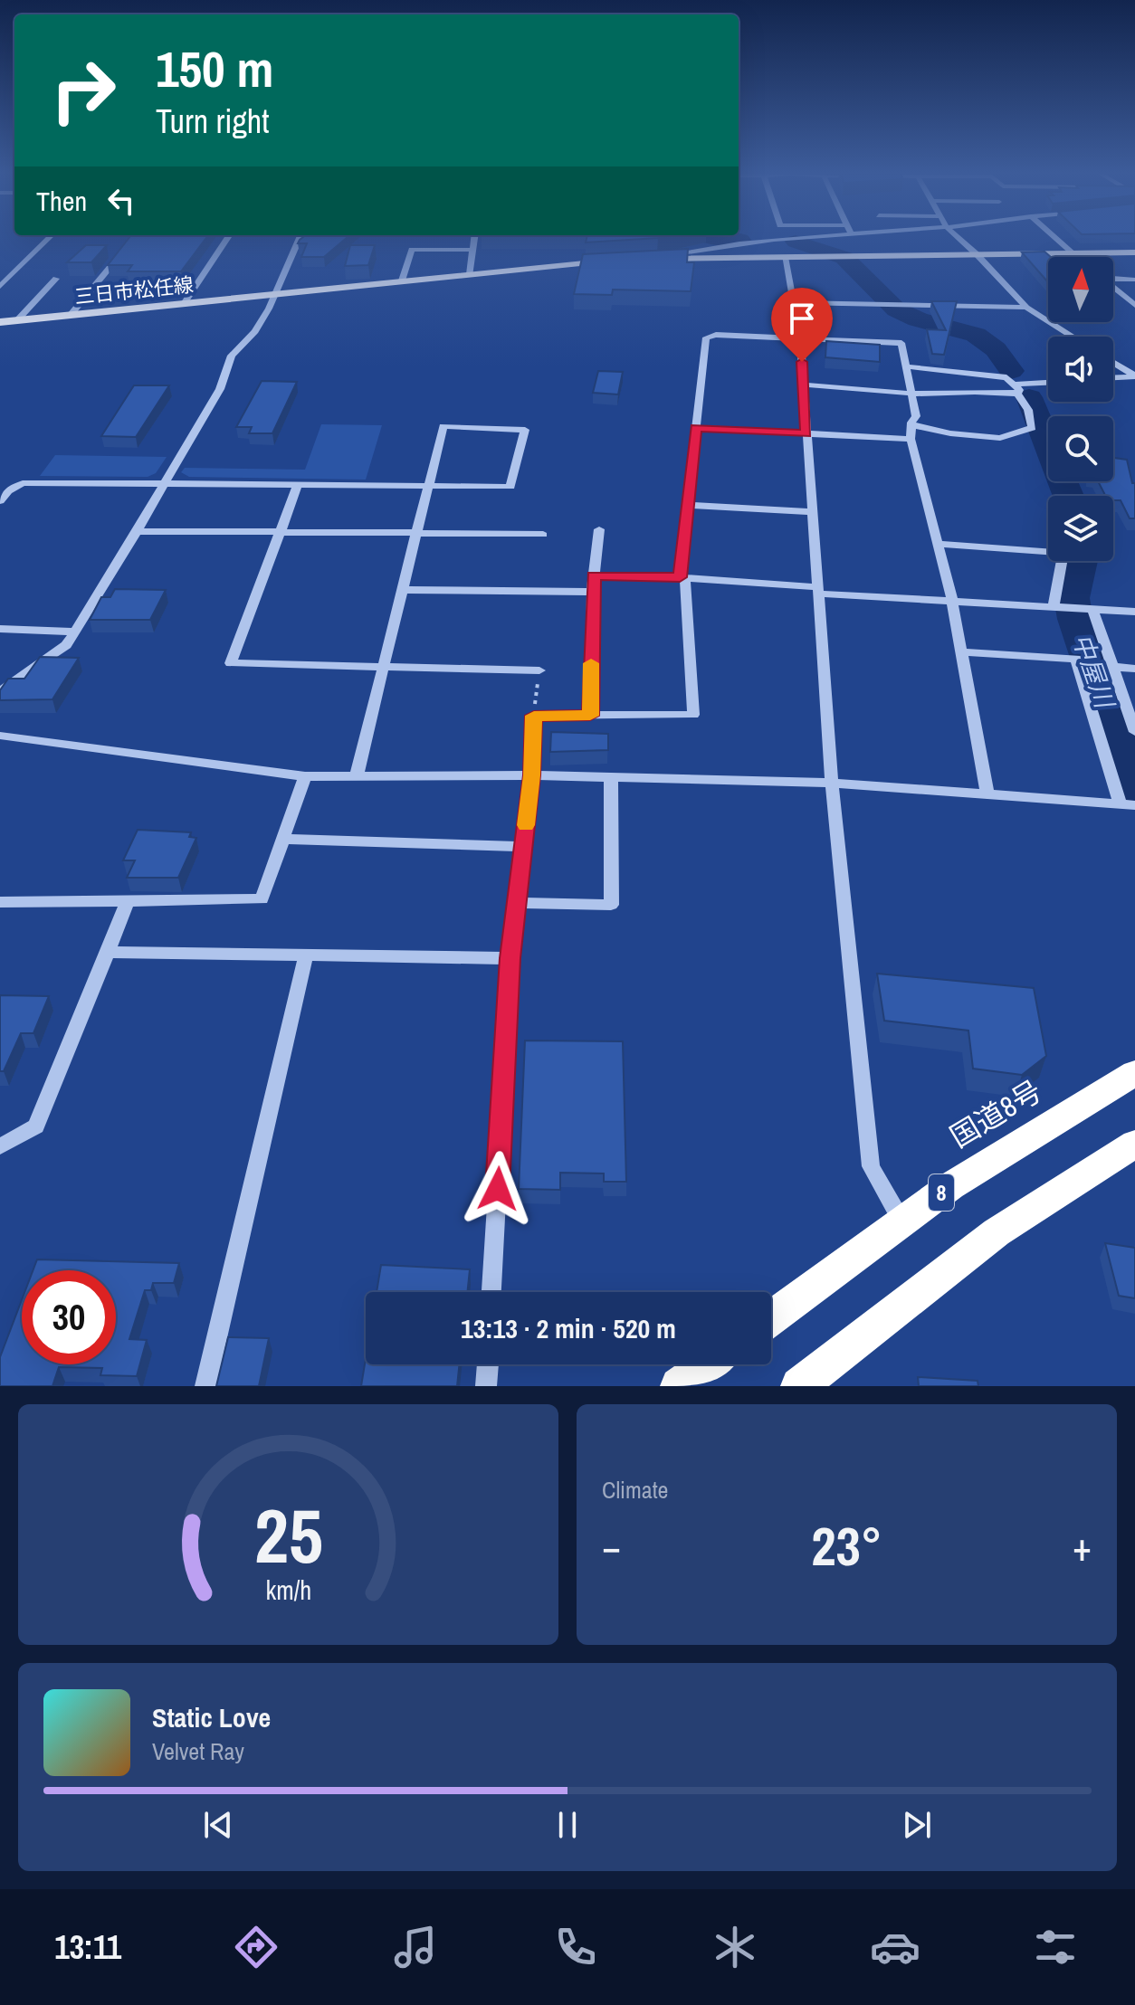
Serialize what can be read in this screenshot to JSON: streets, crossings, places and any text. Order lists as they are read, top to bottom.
{
  "streets": {
    "highway": ["国道8号", "8"],
    "main road": ["三日市松任線"]
  },
  "water": ["中屋川"],
  "north": "top",
  "page": {
    "turn": ["150 m", "Turn right"],
    "then": "Then",
    "limit": "30",
    "trip": "13:13 · 2 min · 520 m",
    "tile": "Climate",
    "heat": ["−", "23°", "+"],
    "song": ["Static Love", "Velvet Ray"],
    "tabs": "13:11",
    "gauge": ["25", "km/h"]
  }
}
